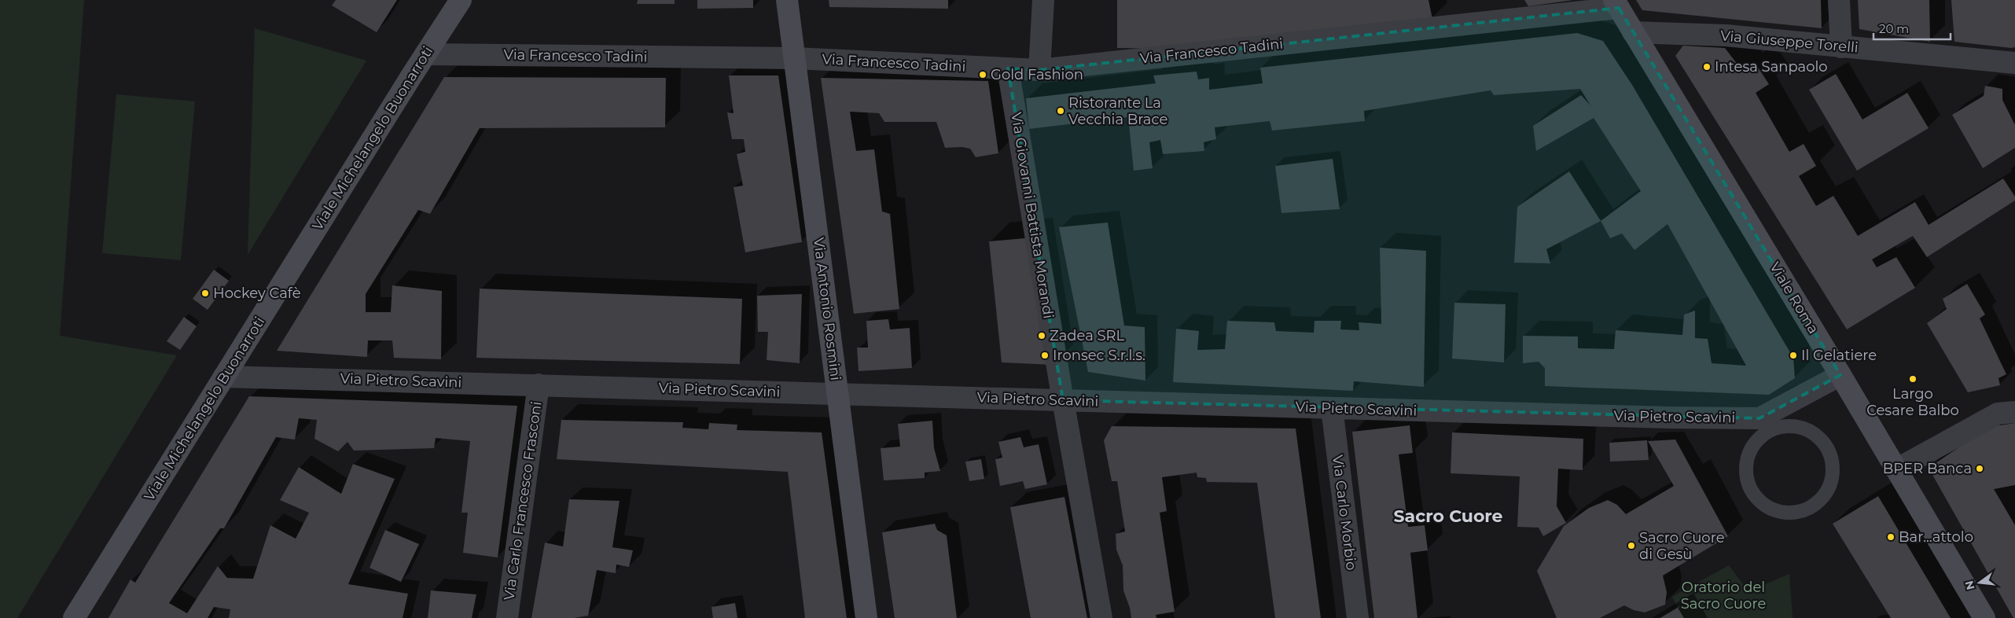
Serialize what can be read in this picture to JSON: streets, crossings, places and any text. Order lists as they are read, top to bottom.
{
  "streets": {
    "street": [
      "Via Giuseppe Torelli",
      "Via Francesco Tadini",
      "Viale Michelangelo Buonarroti",
      "Via Giovanni Battista Morandi",
      "Viale Roma",
      "Via Antonio Rosmini",
      "Via Pietro Scavini",
      "Via Carlo Francesco Frasconi",
      "Via Carlo Morbio"
    ]
  },
  "crossings": [
    ["Via Giuseppe Torelli", "Viale Roma"],
    ["Via Francesco Tadini", "Viale Michelangelo Buonarroti"],
    ["Via Francesco Tadini", "Via Giovanni Battista Morandi"],
    ["Via Francesco Tadini", "Viale Roma"],
    ["Via Francesco Tadini", "Via Antonio Rosmini"],
    ["Viale Michelangelo Buonarroti", "Via Pietro Scavini"],
    ["Via Giovanni Battista Morandi", "Via Pietro Scavini"],
    ["Viale Roma", "Via Pietro Scavini"],
    ["Via Antonio Rosmini", "Via Pietro Scavini"],
    ["Via Pietro Scavini", "Via Carlo Francesco Frasconi"],
    ["Via Pietro Scavini", "Via Carlo Morbio"]
  ],
  "districts": ["Sacro Cuore"],
  "parks": ["Oratorio del Sacro Cuore"],
  "places": [
    "Intesa Sanpaolo",
    "Gold Fashion",
    "Ristorante La Vecchia Brace",
    "Hockey Cafè",
    "Zadea SRL",
    "Ironsec S.r.l.s.",
    "Il Gelatiere",
    "Largo Cesare Balbo",
    "BPER Banca",
    "Bar...attolo",
    "Sacro Cuore di Gesù"
  ],
  "scale_bar": "20 m",
  "north": "left"
}
